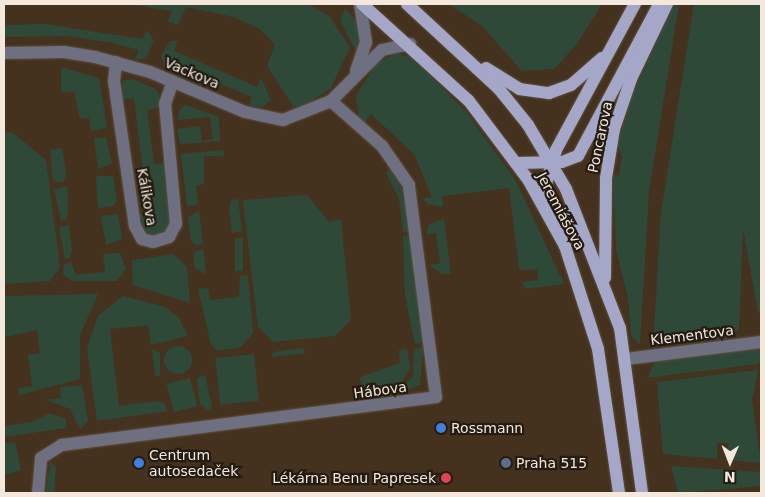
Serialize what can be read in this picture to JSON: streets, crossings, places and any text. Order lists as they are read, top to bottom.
{
  "streets": {
    "main road": ["Poncarova", "Jeremiášova"],
    "street": [
      "Vackova",
      "Kálikova",
      "Klementova",
      "Hábova"
    ]
  },
  "crossings": [
    ["Vackova", "Kálikova"],
    ["Vackova", "Jeremiášova"],
    ["Vackova", "Hábova"],
    ["Poncarova", "Jeremiášova"],
    ["Jeremiášova", "Klementova"]
  ],
  "places": [
    "Rossmann",
    "Centrum autosedaček",
    "Praha 515",
    "Lékárna Benu Papresek"
  ],
  "north": "bottom"
}
